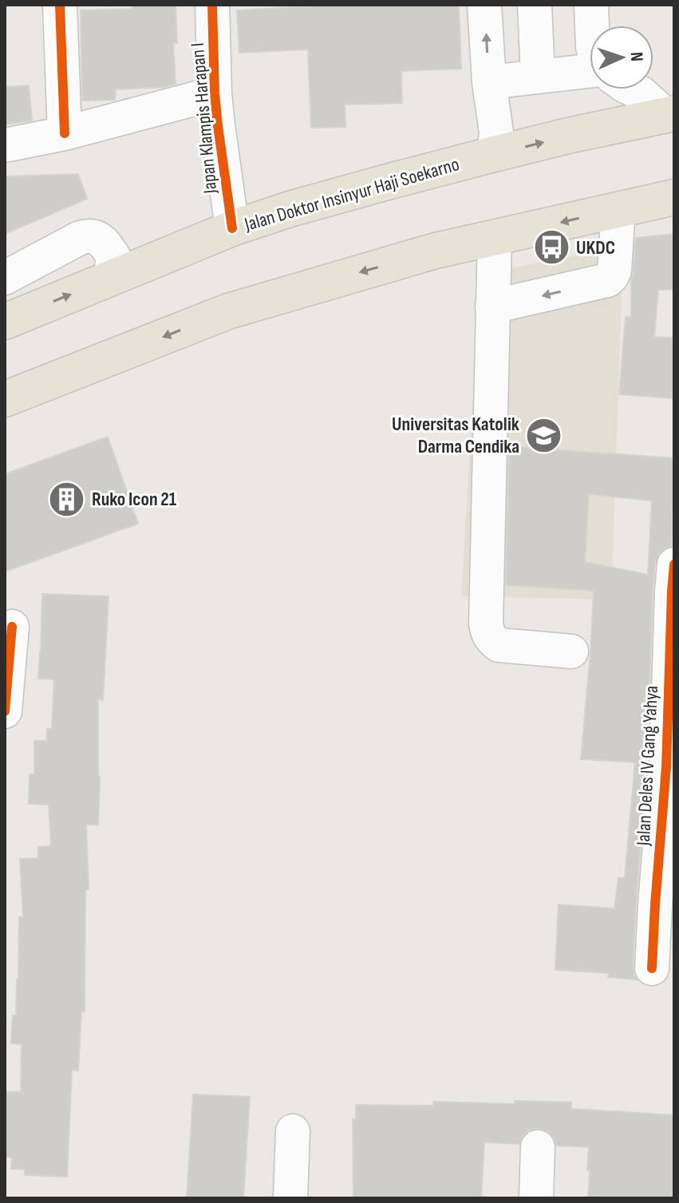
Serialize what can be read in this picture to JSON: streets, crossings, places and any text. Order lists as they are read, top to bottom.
{
  "streets": {
    "main road": ["Jalan Doktor Insinyur Haji Soekarno"],
    "street": ["Japan Klampis Harapan I", "Jalan Deles IV Gang Yahya"]
  },
  "crossings": [
    ["Japan Klampis Harapan I", "Jalan Doktor Insinyur Haji Soekarno"]
  ],
  "places": {
    "bus stop": ["UKDC"],
    "school or university": ["Universitas Katolik Darma Cendika"],
    "building": ["Ruko Icon 21"]
  },
  "north": "right"
}
